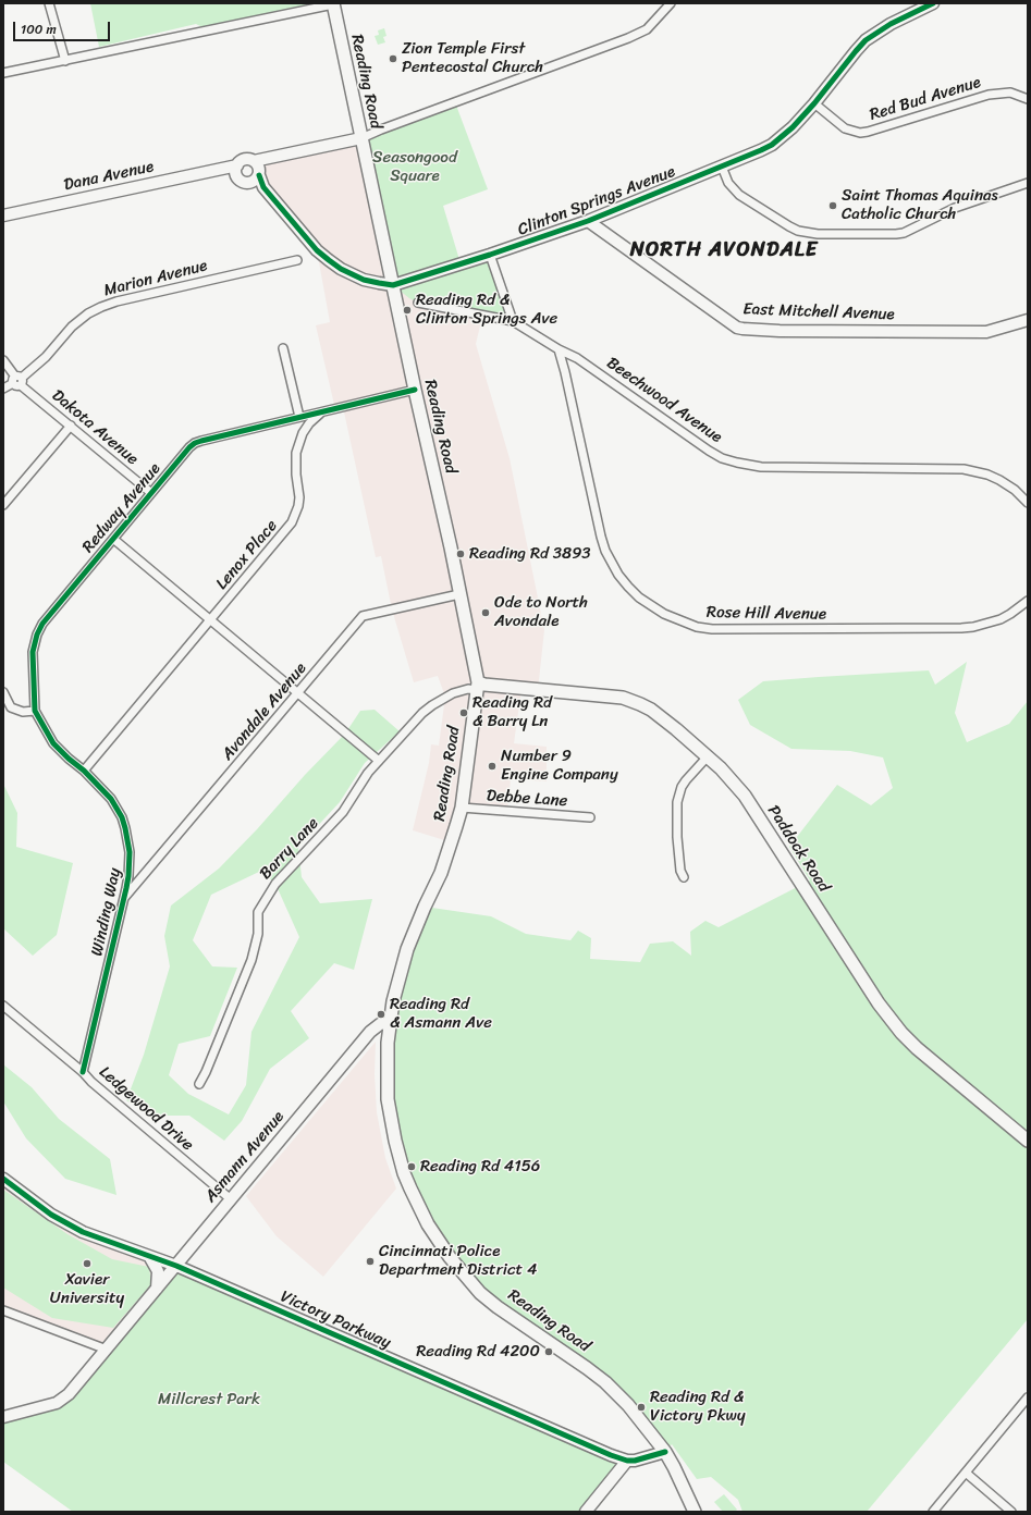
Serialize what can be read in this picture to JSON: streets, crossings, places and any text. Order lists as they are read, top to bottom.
{
  "streets": {
    "main road": ["Reading Road", "Paddock Road"],
    "street": [
      "Red Bud Avenue",
      "Dana Avenue",
      "Clinton Springs Avenue",
      "Marion Avenue",
      "East Mitchell Avenue",
      "Beechwood Avenue",
      "Dakota Avenue",
      "Redway Avenue",
      "Lenox Place",
      "Rose Hill Avenue",
      "Avondale Avenue",
      "Debbe Lane",
      "Barry Lane",
      "Winding Way",
      "Ledgewood Drive",
      "Asmann Avenue",
      "Victory Parkway"
    ]
  },
  "crossings": [
    ["Reading Road", "Clinton Springs Avenue"],
    ["Reading Road", "Avondale Avenue"],
    ["Reading Road", "Debbe Lane"],
    ["Reading Road", "Barry Lane"],
    ["Reading Road", "Paddock Road"],
    ["Reading Road", "Asmann Avenue"],
    ["Reading Road", "Victory Parkway"],
    ["Red Bud Avenue", "Clinton Springs Avenue"],
    ["Dana Avenue", "Clinton Springs Avenue"],
    ["Clinton Springs Avenue", "East Mitchell Avenue"],
    ["Marion Avenue", "Dakota Avenue"],
    ["Beechwood Avenue", "Rose Hill Avenue"],
    ["Dakota Avenue", "Redway Avenue"],
    ["Redway Avenue", "Lenox Place"],
    ["Redway Avenue", "Winding Way"],
    ["Lenox Place", "Winding Way"],
    ["Avondale Avenue", "Winding Way"],
    ["Barry Lane", "Paddock Road"],
    ["Winding Way", "Ledgewood Drive"],
    ["Ledgewood Drive", "Asmann Avenue"],
    ["Asmann Avenue", "Victory Parkway"]
  ],
  "districts": ["NORTH AVONDALE"],
  "parks": ["Seasongood Square", "Millcrest Park"],
  "places": [
    "Zion Temple First Pentecostal Church",
    "Saint Thomas Aquinas Catholic Church",
    "Reading Rd & Clinton Springs Ave",
    "Reading Rd 3893",
    "Ode to North Avondale",
    "Reading Rd & Barry Ln",
    "Number 9 Engine Company",
    "Reading Rd & Asmann Ave",
    "Reading Rd 4156",
    "Cincinnati Police Department District 4",
    "Xavier University",
    "Reading Rd 4200",
    "Reading Rd & Victory Pkwy"
  ],
  "scale_bar": "100 m"
}
